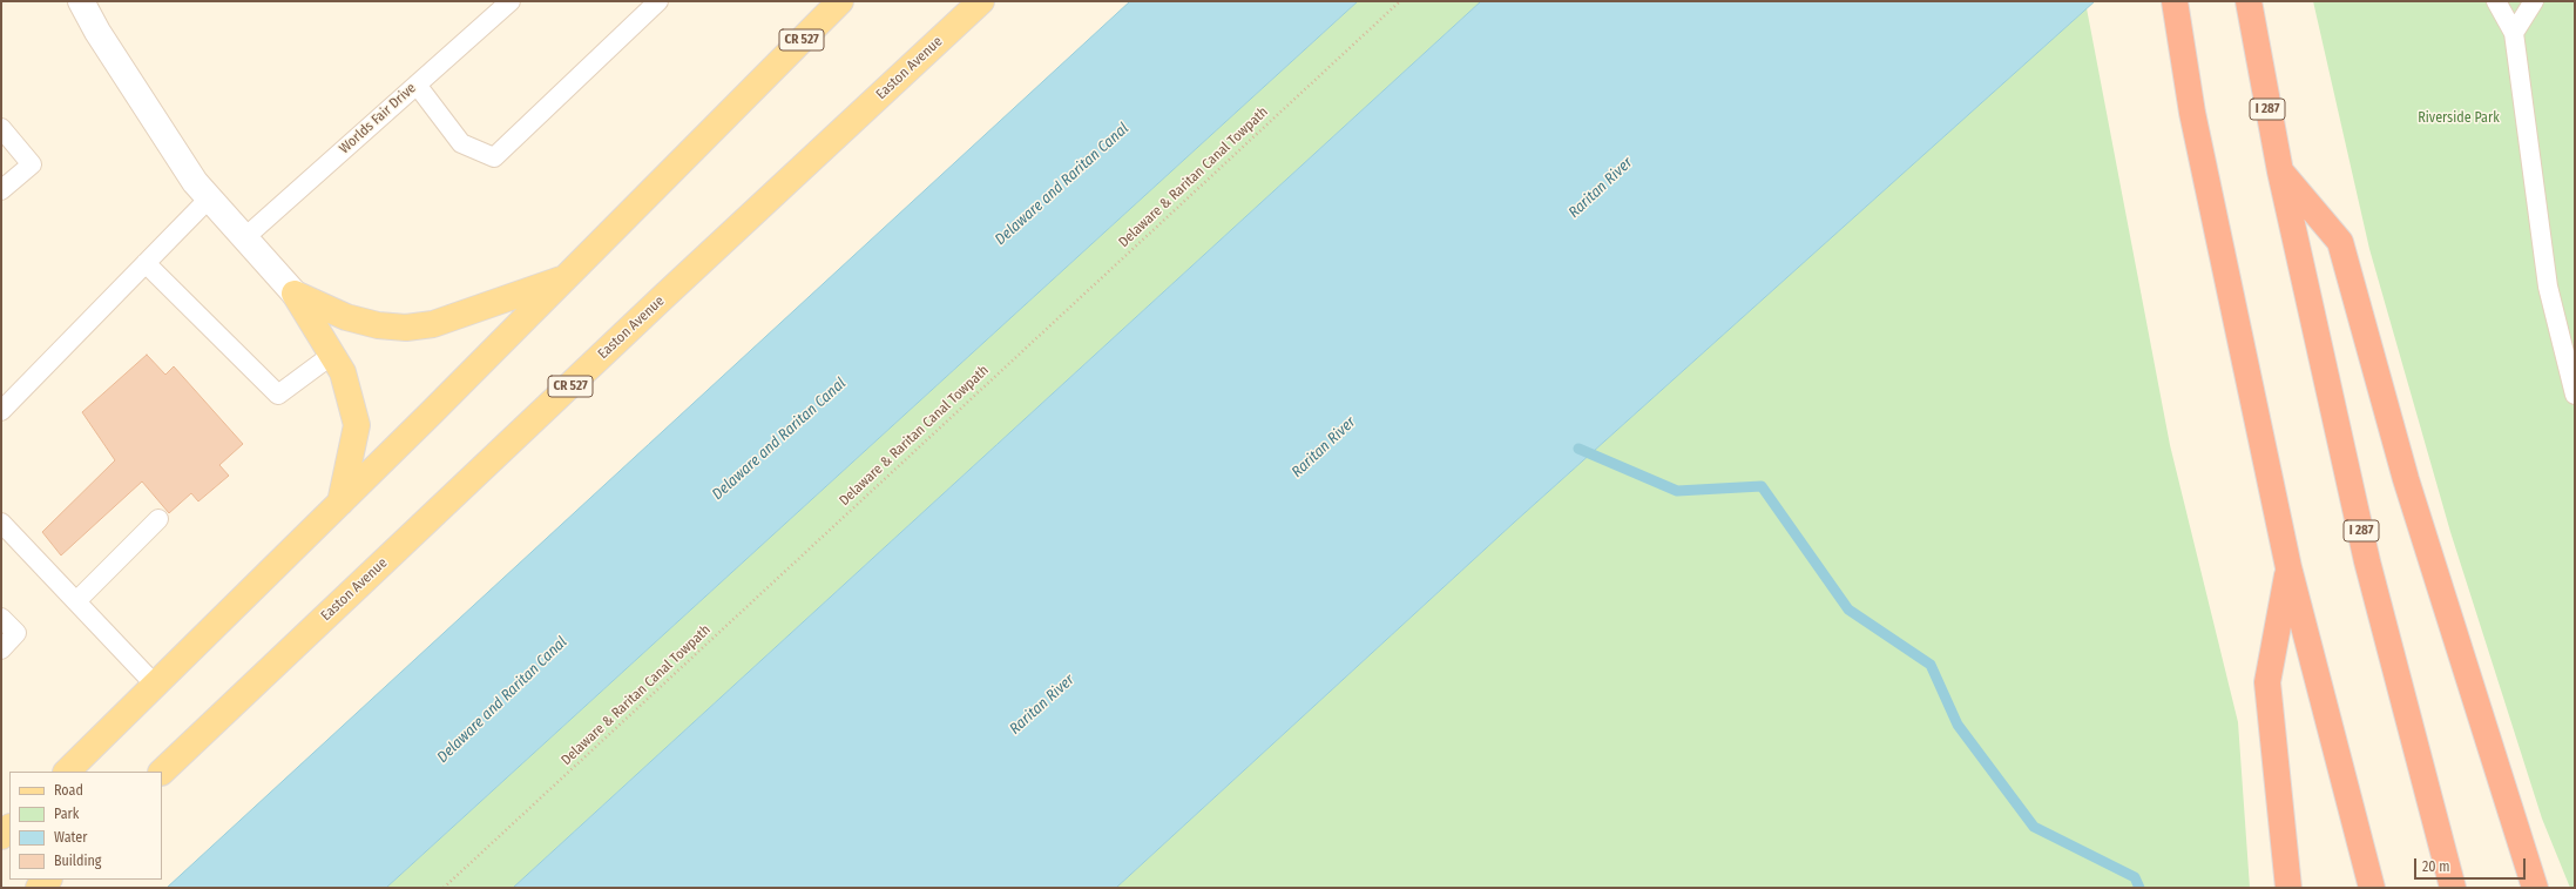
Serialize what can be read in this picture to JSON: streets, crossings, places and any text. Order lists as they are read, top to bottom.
{
  "streets": {
    "highway": ["I 287"],
    "main road": ["CR 527", "Easton Avenue"],
    "lane": ["Worlds Fair Drive"],
    "path": ["Delaware & Raritan Canal Towpath"]
  },
  "water": ["Delaware and Raritan Canal", "Raritan River"],
  "parks": ["Riverside Park"],
  "legend": [
    "Road",
    "Park",
    "Water",
    "Building"
  ],
  "scale_bar": "20 m"
}
